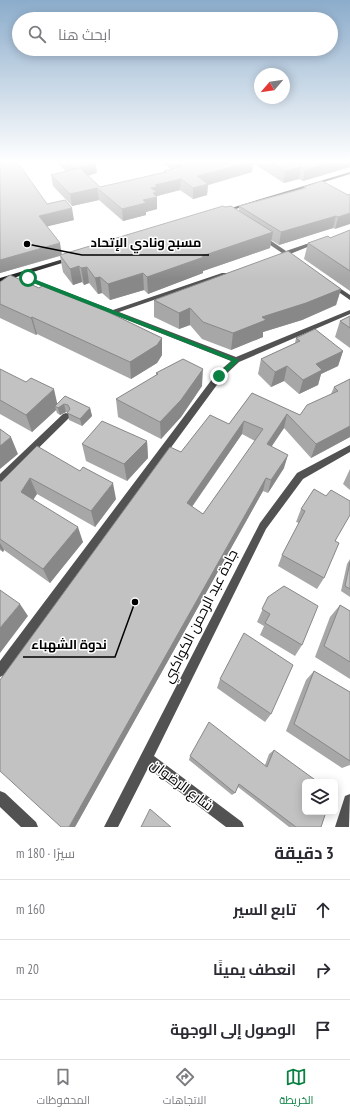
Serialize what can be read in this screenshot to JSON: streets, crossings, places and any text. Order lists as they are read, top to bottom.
{
  "streets": {
    "street": ["جادة عبد الرحمن الكواكبي", "شارع الرضوان"]
  },
  "crossings": [
    ["جادة عبد الرحمن الكواكبي", "شارع الرضوان"]
  ],
  "places": ["مسبح ونادي الإتحاد", "ندوة الشهباء"],
  "north": "bottom left",
  "page": {
    "search": "ابحث هنا",
    "heading": ["3 دقيقة", "سيرًا · 180 m"],
    "list": [
      ["تابع السير", "160 m"],
      ["انعطف يمينًا", "20 m"],
      "الوصول إلى الوجهة"
    ],
    "nav": ["الخريطة", "الاتجاهات", "المحفوظات"]
  }
}
